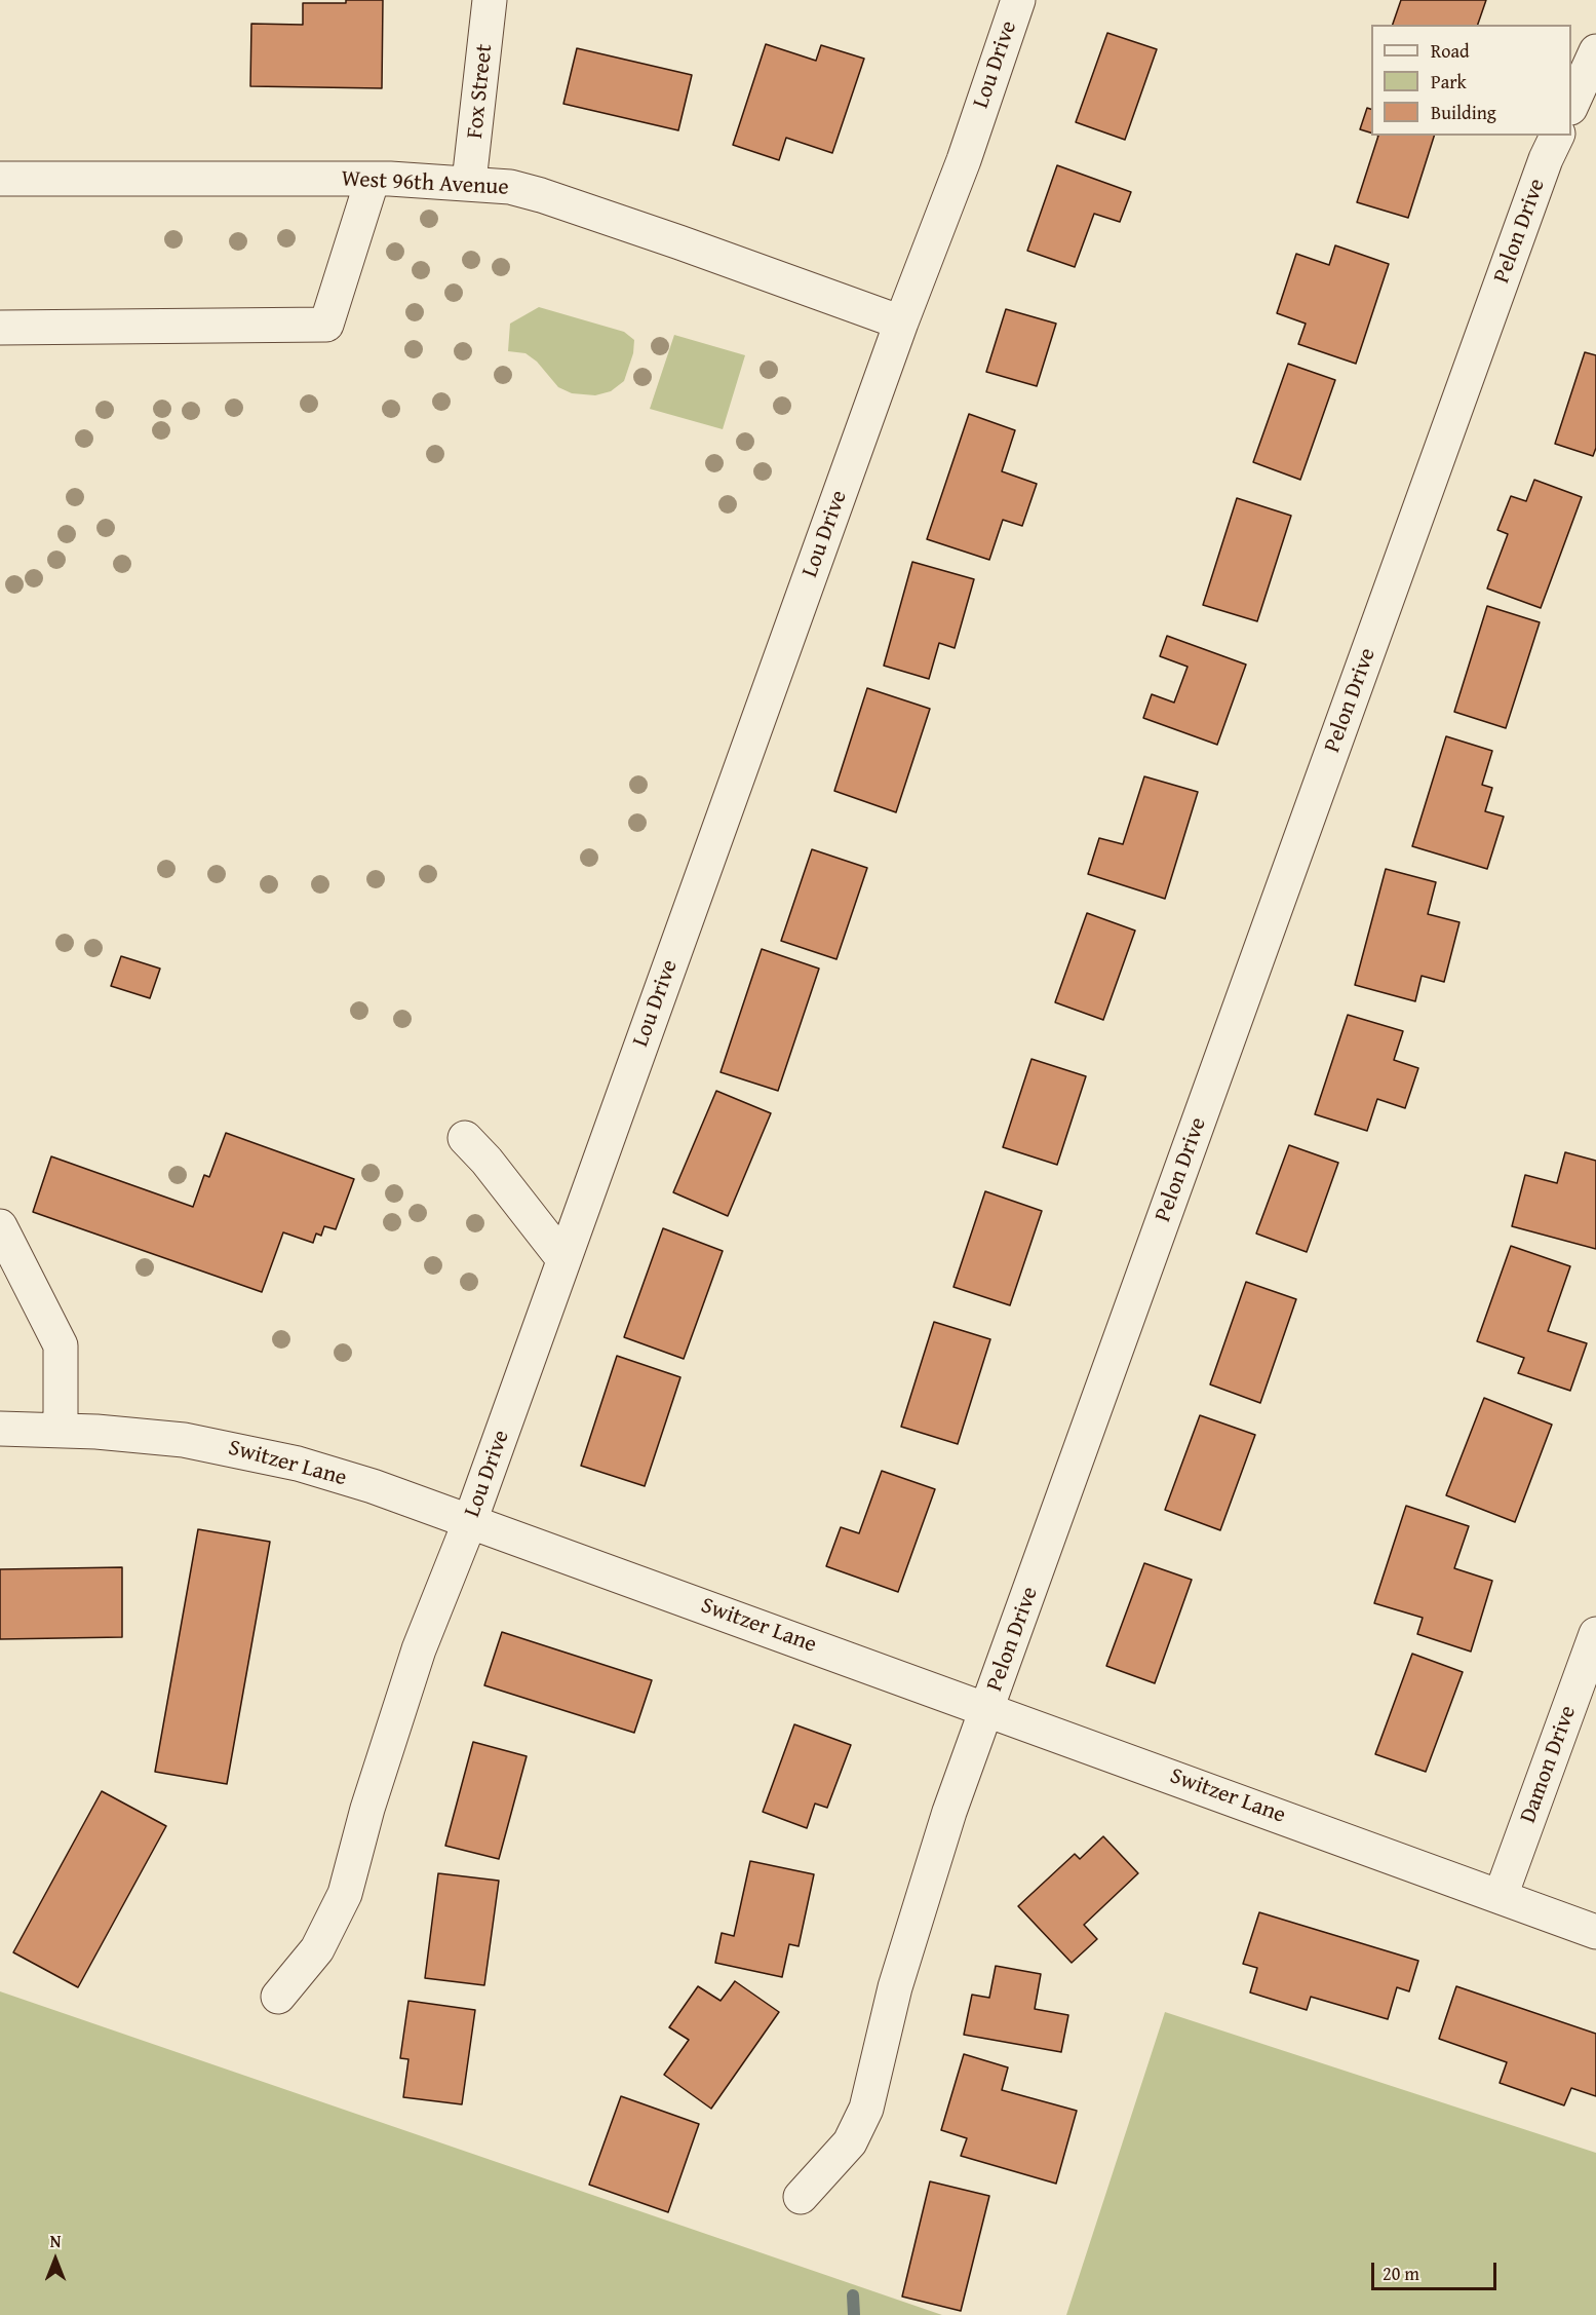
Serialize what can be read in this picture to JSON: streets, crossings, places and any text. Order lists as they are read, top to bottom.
{
  "streets": {
    "street": [
      "Lou Drive",
      "Fox Street",
      "West 96th Avenue",
      "Pelon Drive",
      "Switzer Lane",
      "Damon Drive"
    ]
  },
  "crossings": [
    ["Lou Drive", "West 96th Avenue"],
    ["Lou Drive", "Switzer Lane"],
    ["Fox Street", "West 96th Avenue"],
    ["Pelon Drive", "Switzer Lane"],
    ["Switzer Lane", "Damon Drive"]
  ],
  "legend": ["Road", "Park", "Building"],
  "scale_bar": "20 m",
  "north": "top"
}
